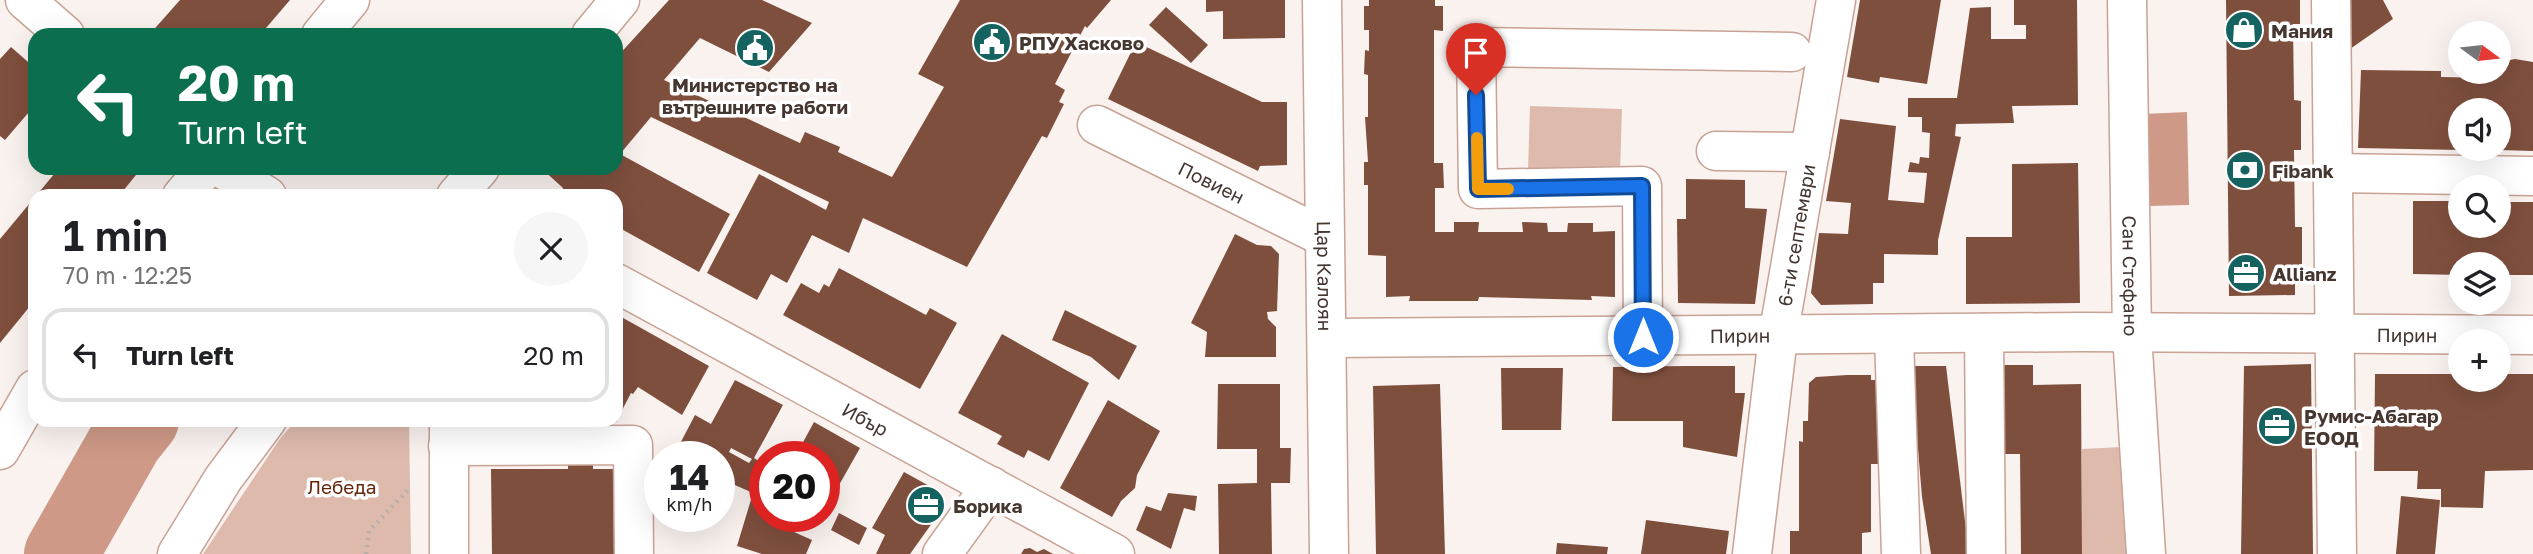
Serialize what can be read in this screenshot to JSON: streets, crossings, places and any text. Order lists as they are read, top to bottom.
{
  "streets": {
    "street": [
      "Повиен",
      "6-ти септември",
      "Цар Калоян",
      "Сан Стефано",
      "Пирин",
      "Ибър"
    ]
  },
  "crossings": [
    ["Повиен", "Цар Калоян"],
    ["6-ти септември", "Пирин"],
    ["Цар Калоян", "Пирин"],
    ["Сан Стефано", "Пирин"]
  ],
  "parks": ["Лебеда"],
  "places": {
    "shop": ["Мания"],
    "public building": ["РПУ Хасково", "Министерство на вътрешните работи"],
    "bank": ["Fibank"],
    "office": ["Allianz", "Румис-Абагар ЕООД", "Борика"]
  },
  "north": "right",
  "page": {
    "map_buttons": "+",
    "turn": ["20 m", "Turn left"],
    "heading": ["1 min", "70 m · 12:25"],
    "list": [
      {
        "name": "Turn left",
        "value": "20 m"
      }
    ],
    "speed": "14 km/h",
    "limit": "20"
  }
}
